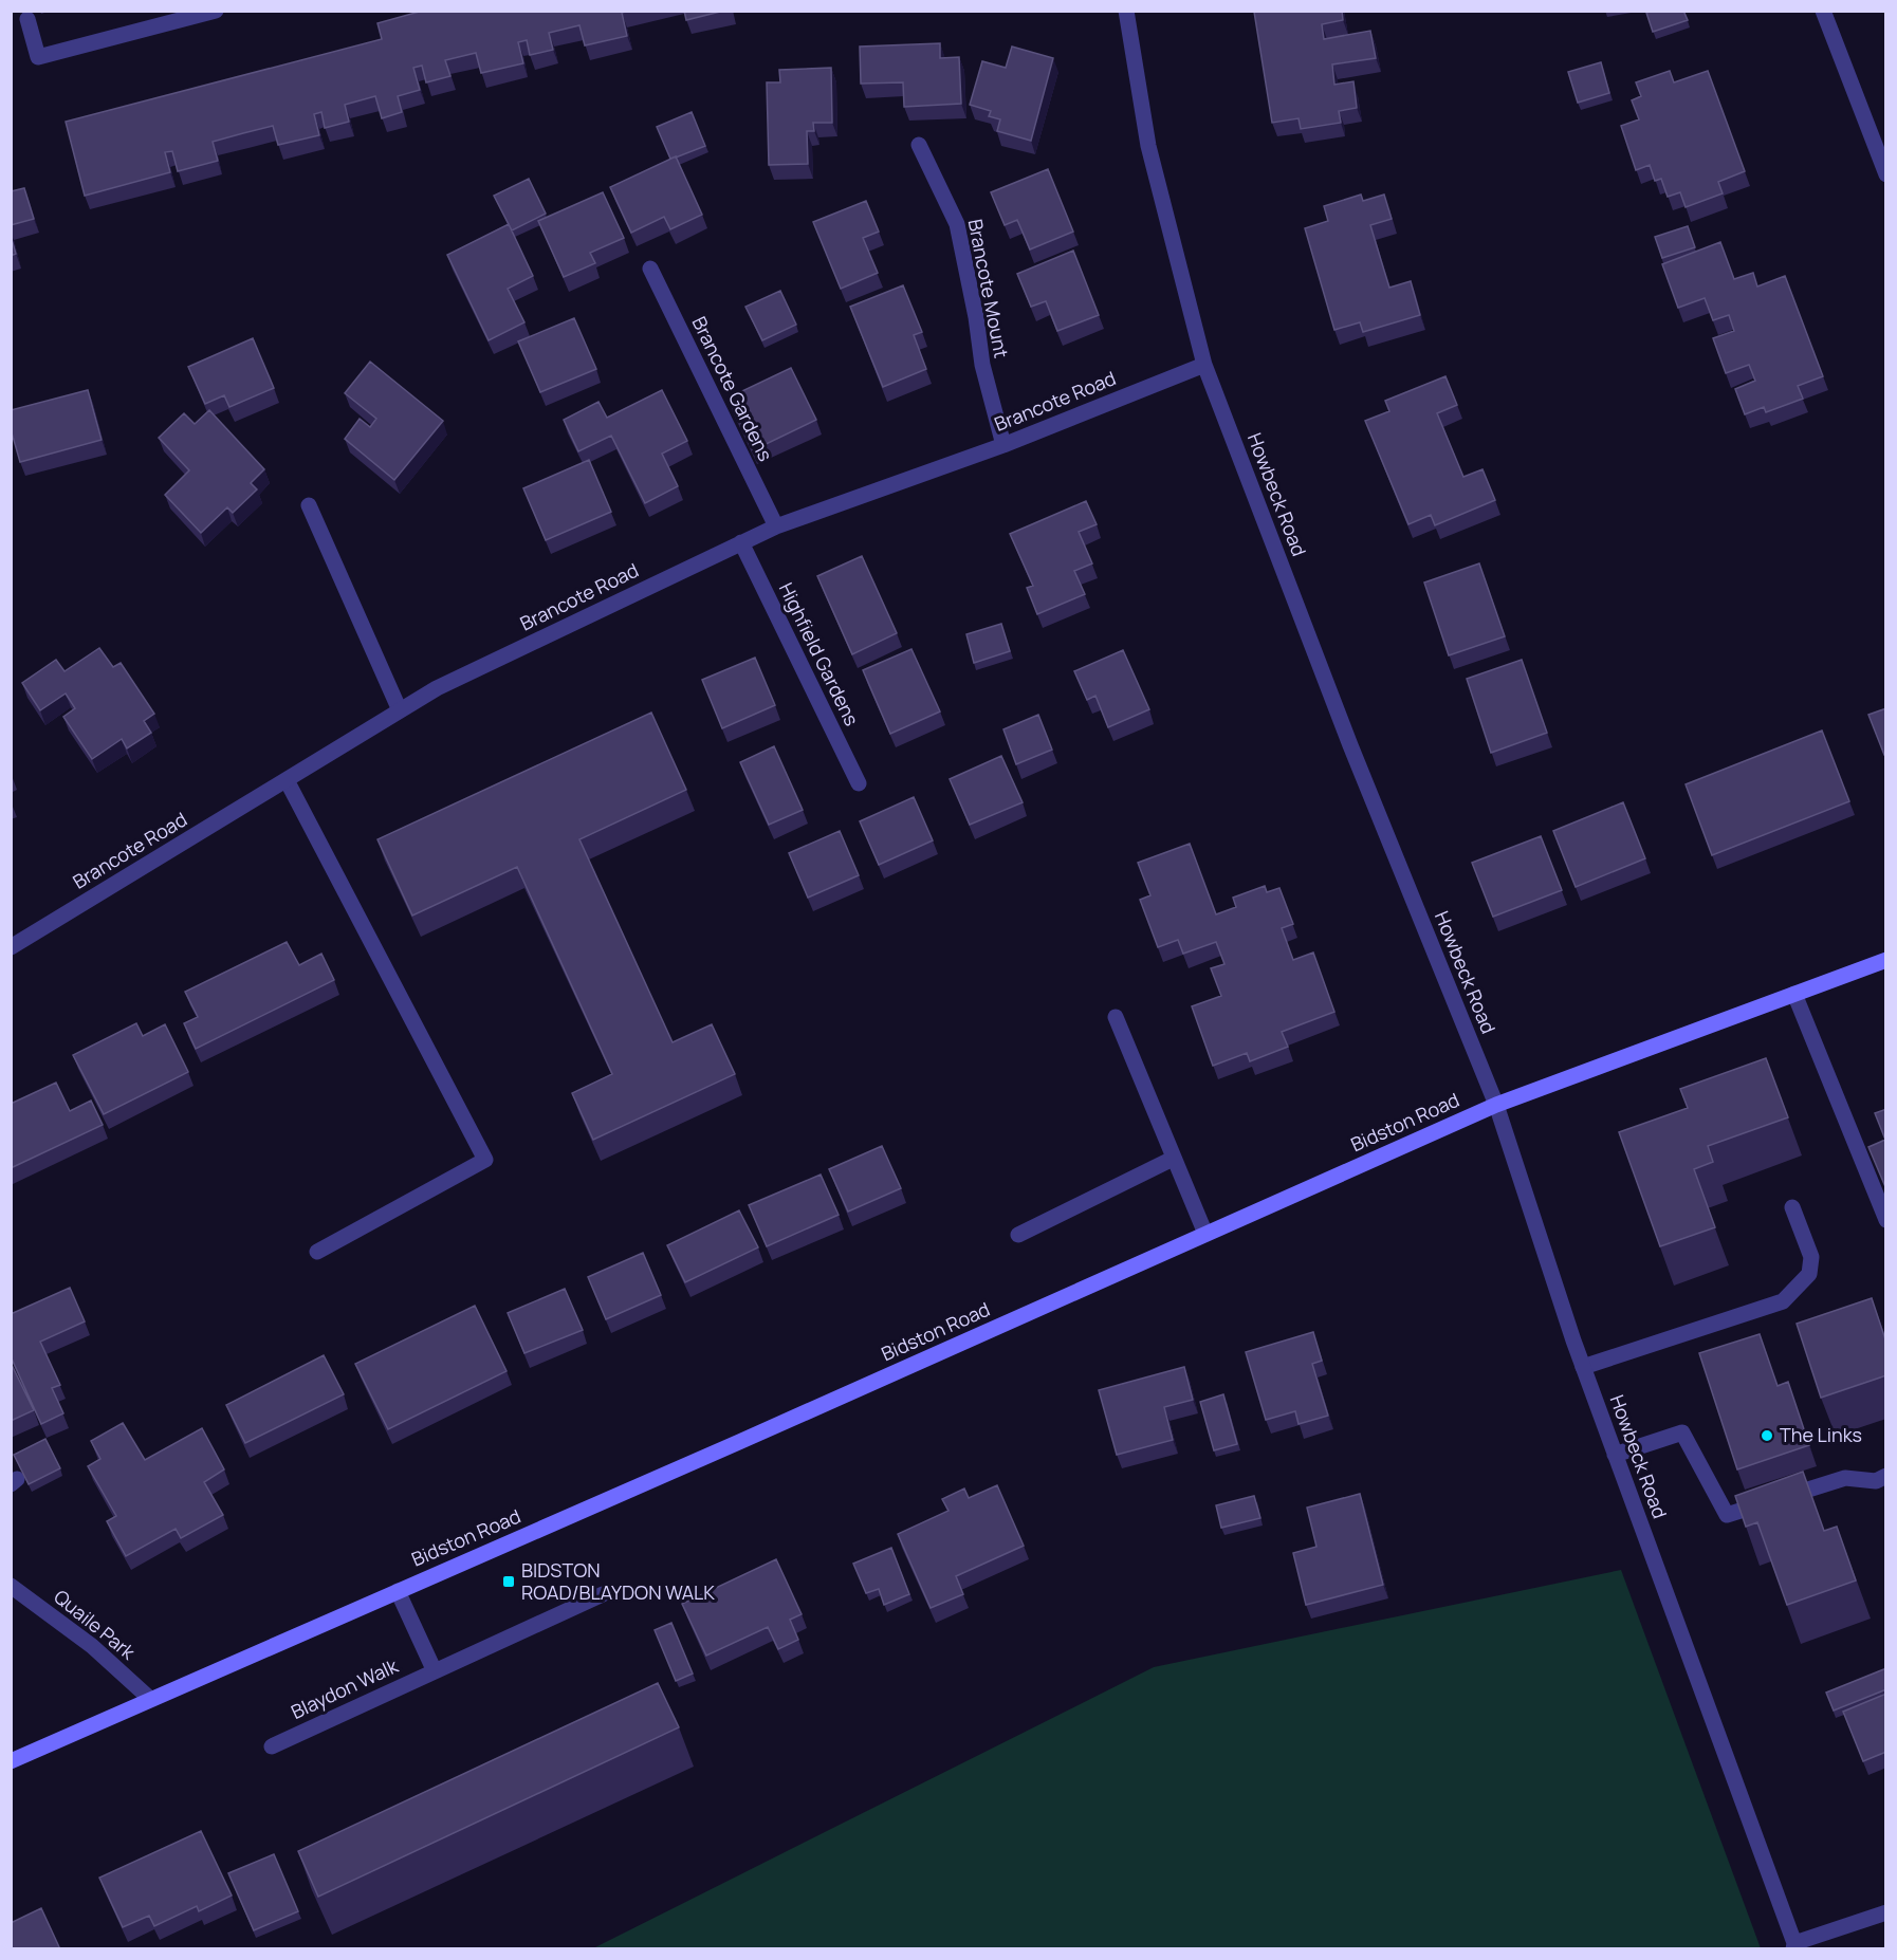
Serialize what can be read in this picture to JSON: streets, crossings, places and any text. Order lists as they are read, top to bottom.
{
  "streets": {
    "main road": ["Bidston Road"],
    "street": [
      "Brancote Mount",
      "Brancote Gardens",
      "Brancote Road",
      "Howbeck Road",
      "Highfield Gardens",
      "Quaile Park",
      "Blaydon Walk"
    ]
  },
  "crossings": [
    ["Brancote Mount", "Brancote Road"],
    ["Brancote Gardens", "Brancote Road"],
    ["Brancote Road", "Howbeck Road"],
    ["Brancote Road", "Highfield Gardens"],
    ["Howbeck Road", "Bidston Road"],
    ["Bidston Road", "Quaile Park"]
  ],
  "places": {
    "other": ["The Links"],
    "transit": ["BIDSTON ROAD/BLAYDON WALK"]
  }
}
